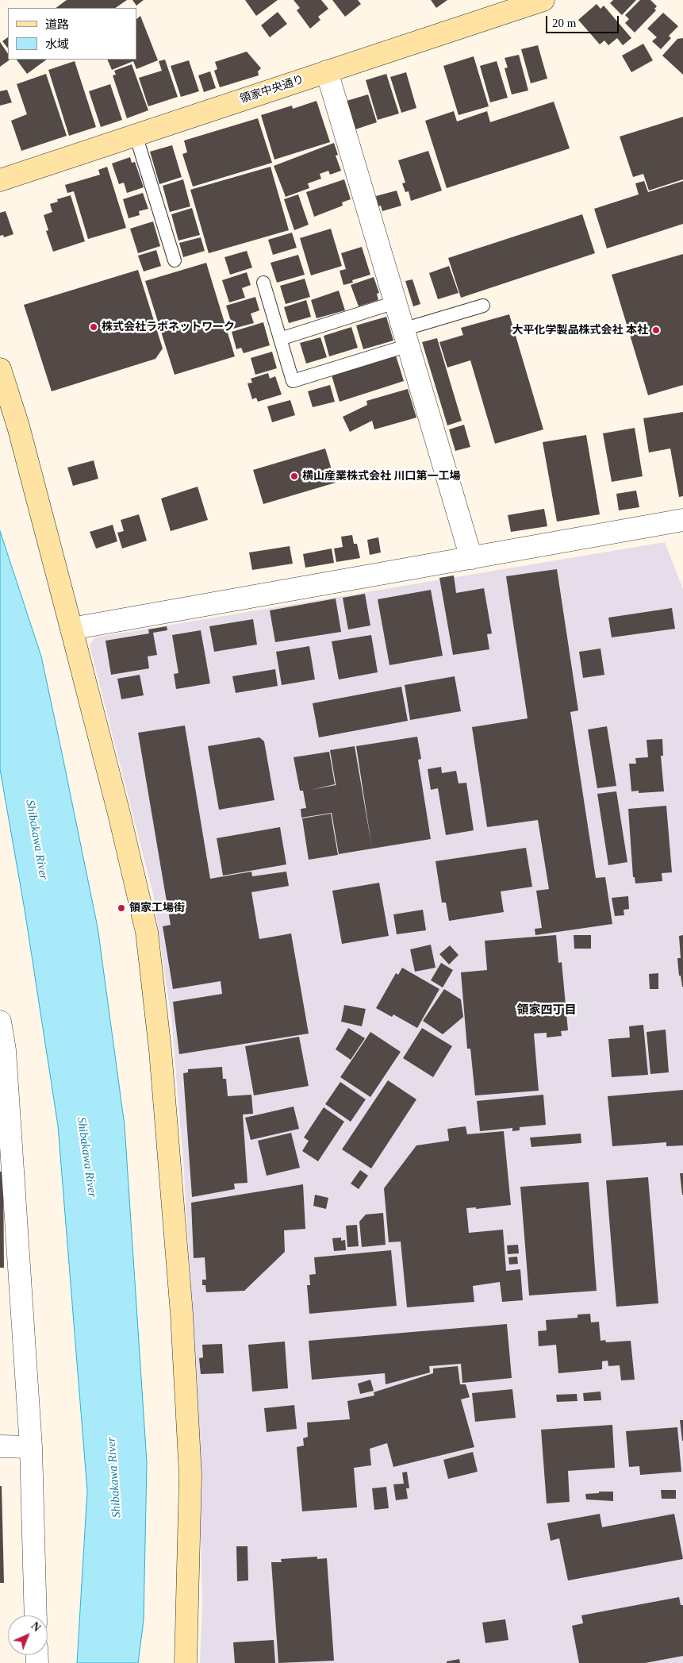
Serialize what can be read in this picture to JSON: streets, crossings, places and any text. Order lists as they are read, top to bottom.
{
  "streets": {
    "street": ["領家中央通り"]
  },
  "districts": ["領家四丁目"],
  "water": ["Shibakawa River"],
  "places": [
    "株式会社ラボネットワーク",
    "大平化学製品株式会社 本社",
    "横山産業株式会社 川口第一工場",
    "領家工場街"
  ],
  "legend": ["道路", "水域"],
  "scale_bar": "20 m",
  "north": "top right"
}
